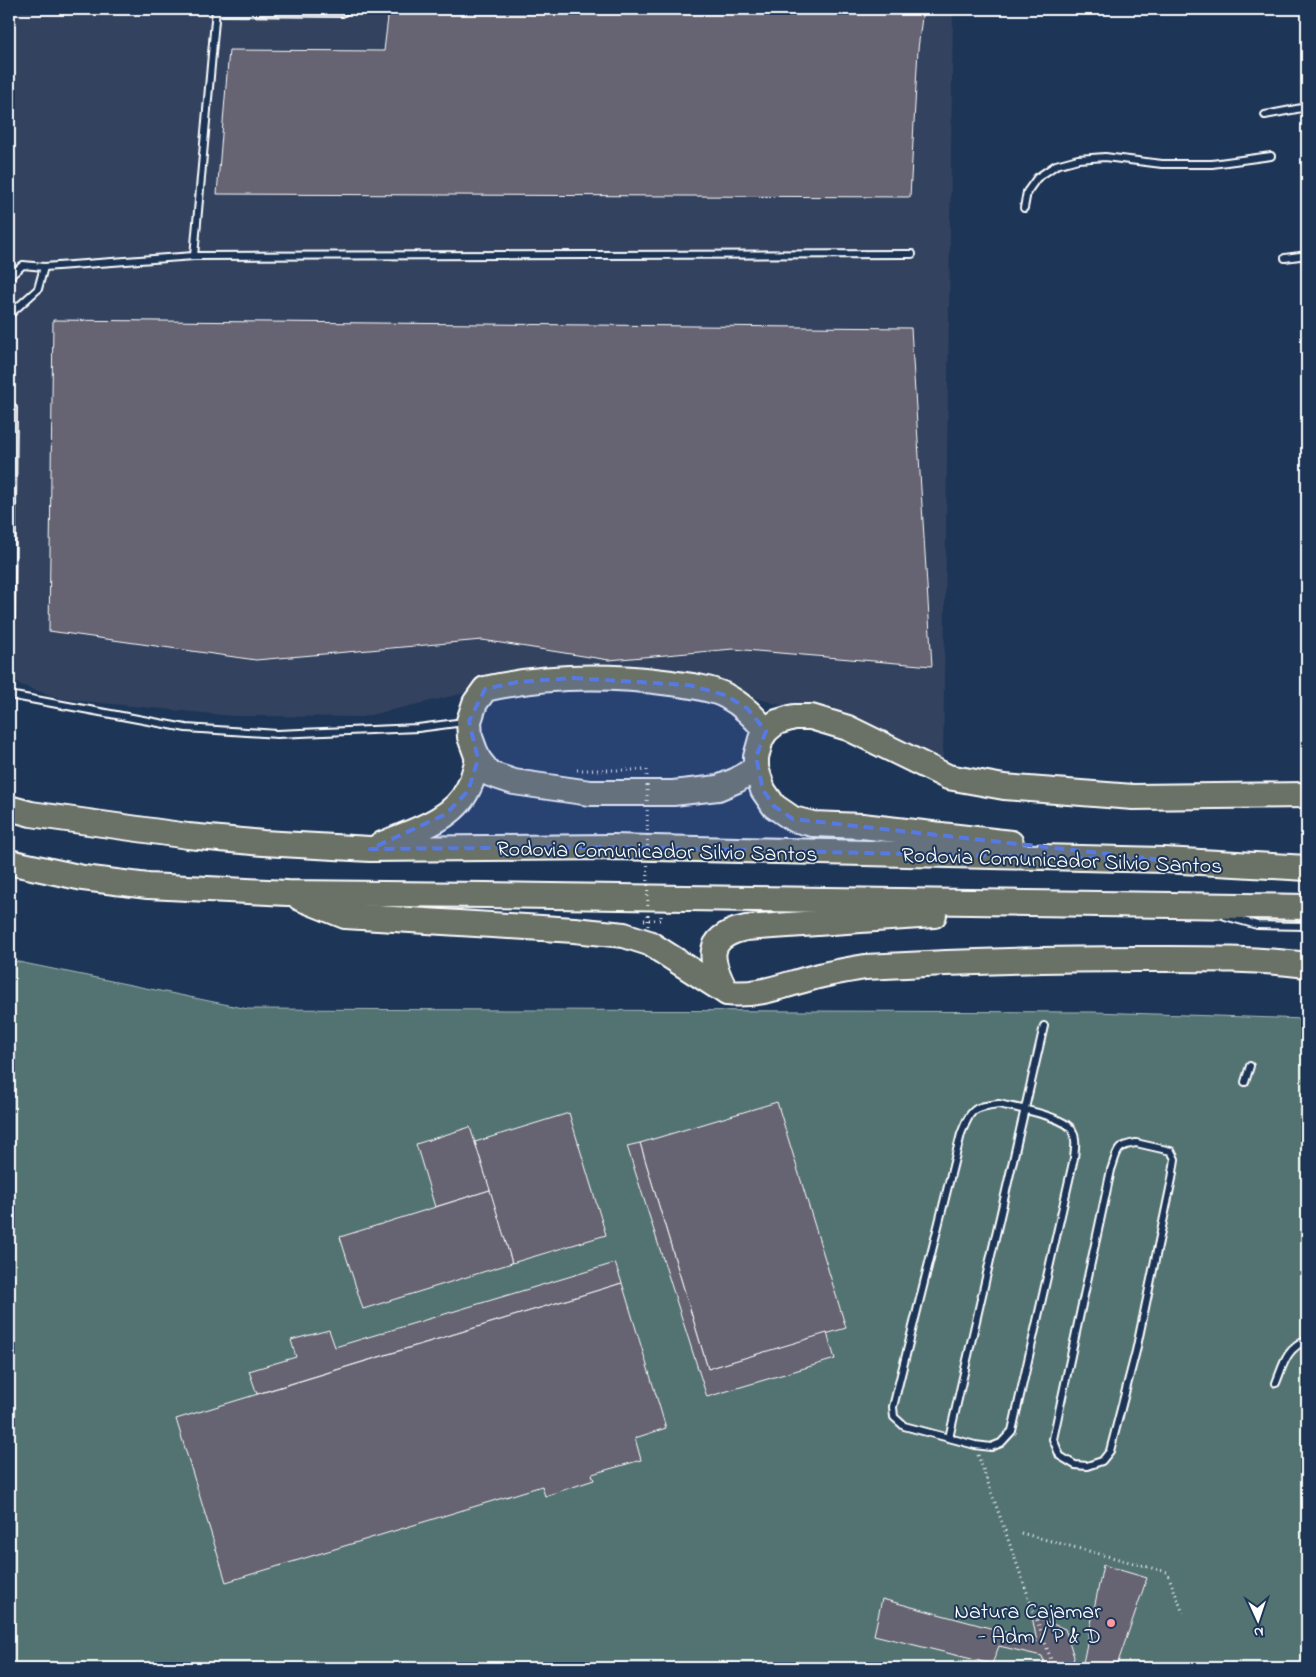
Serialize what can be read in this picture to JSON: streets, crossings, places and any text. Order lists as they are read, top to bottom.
{
  "streets": {
    "highway": ["Rodovia Comunicador Silvio Santos"]
  },
  "places": ["Natura Cajamar - Adm / P & D"],
  "north": "bottom"
}
